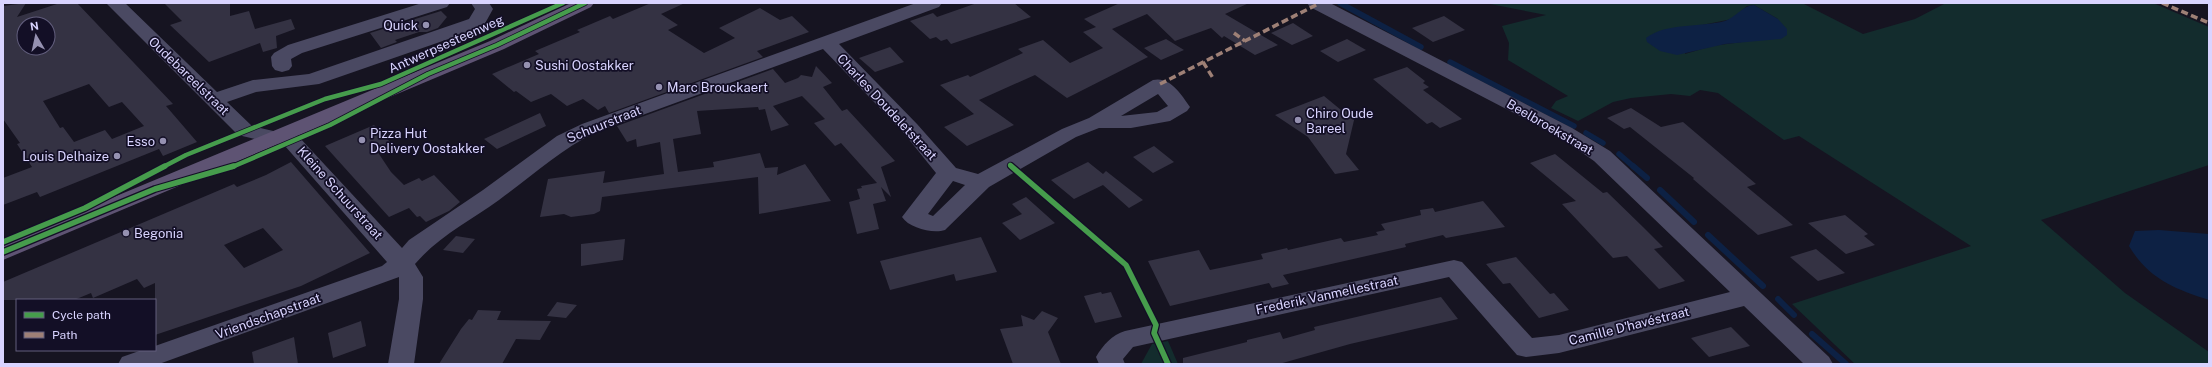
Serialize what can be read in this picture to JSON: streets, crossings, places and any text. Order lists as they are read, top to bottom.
{
  "streets": {
    "main road": ["Antwerpsesteenweg"],
    "street": [
      "Oudebareelstraat",
      "Charles Doudeletstraat",
      "Schuurstraat",
      "Beelbroekstraat",
      "Kleine Schuurstraat",
      "Frederik Vanmellestraat",
      "Vriendschapstraat",
      "Camille D'havéstraat"
    ]
  },
  "crossings": [
    ["Antwerpsesteenweg", "Oudebareelstraat"],
    ["Antwerpsesteenweg", "Kleine Schuurstraat"],
    ["Oudebareelstraat", "Kleine Schuurstraat"],
    ["Charles Doudeletstraat", "Schuurstraat"],
    ["Schuurstraat", "Kleine Schuurstraat"],
    ["Schuurstraat", "Vriendschapstraat"],
    ["Beelbroekstraat", "Camille D'havéstraat"],
    ["Kleine Schuurstraat", "Vriendschapstraat"],
    ["Frederik Vanmellestraat", "Camille D'havéstraat"]
  ],
  "places": [
    "Quick",
    "Sushi Oostakker",
    "Marc Brouckaert",
    "Chiro Oude Bareel",
    "Pizza Hut Delivery Oostakker",
    "Esso",
    "Louis Delhaize",
    "Begonia"
  ],
  "legend": ["Cycle path", "Path"],
  "north": "top"
}
